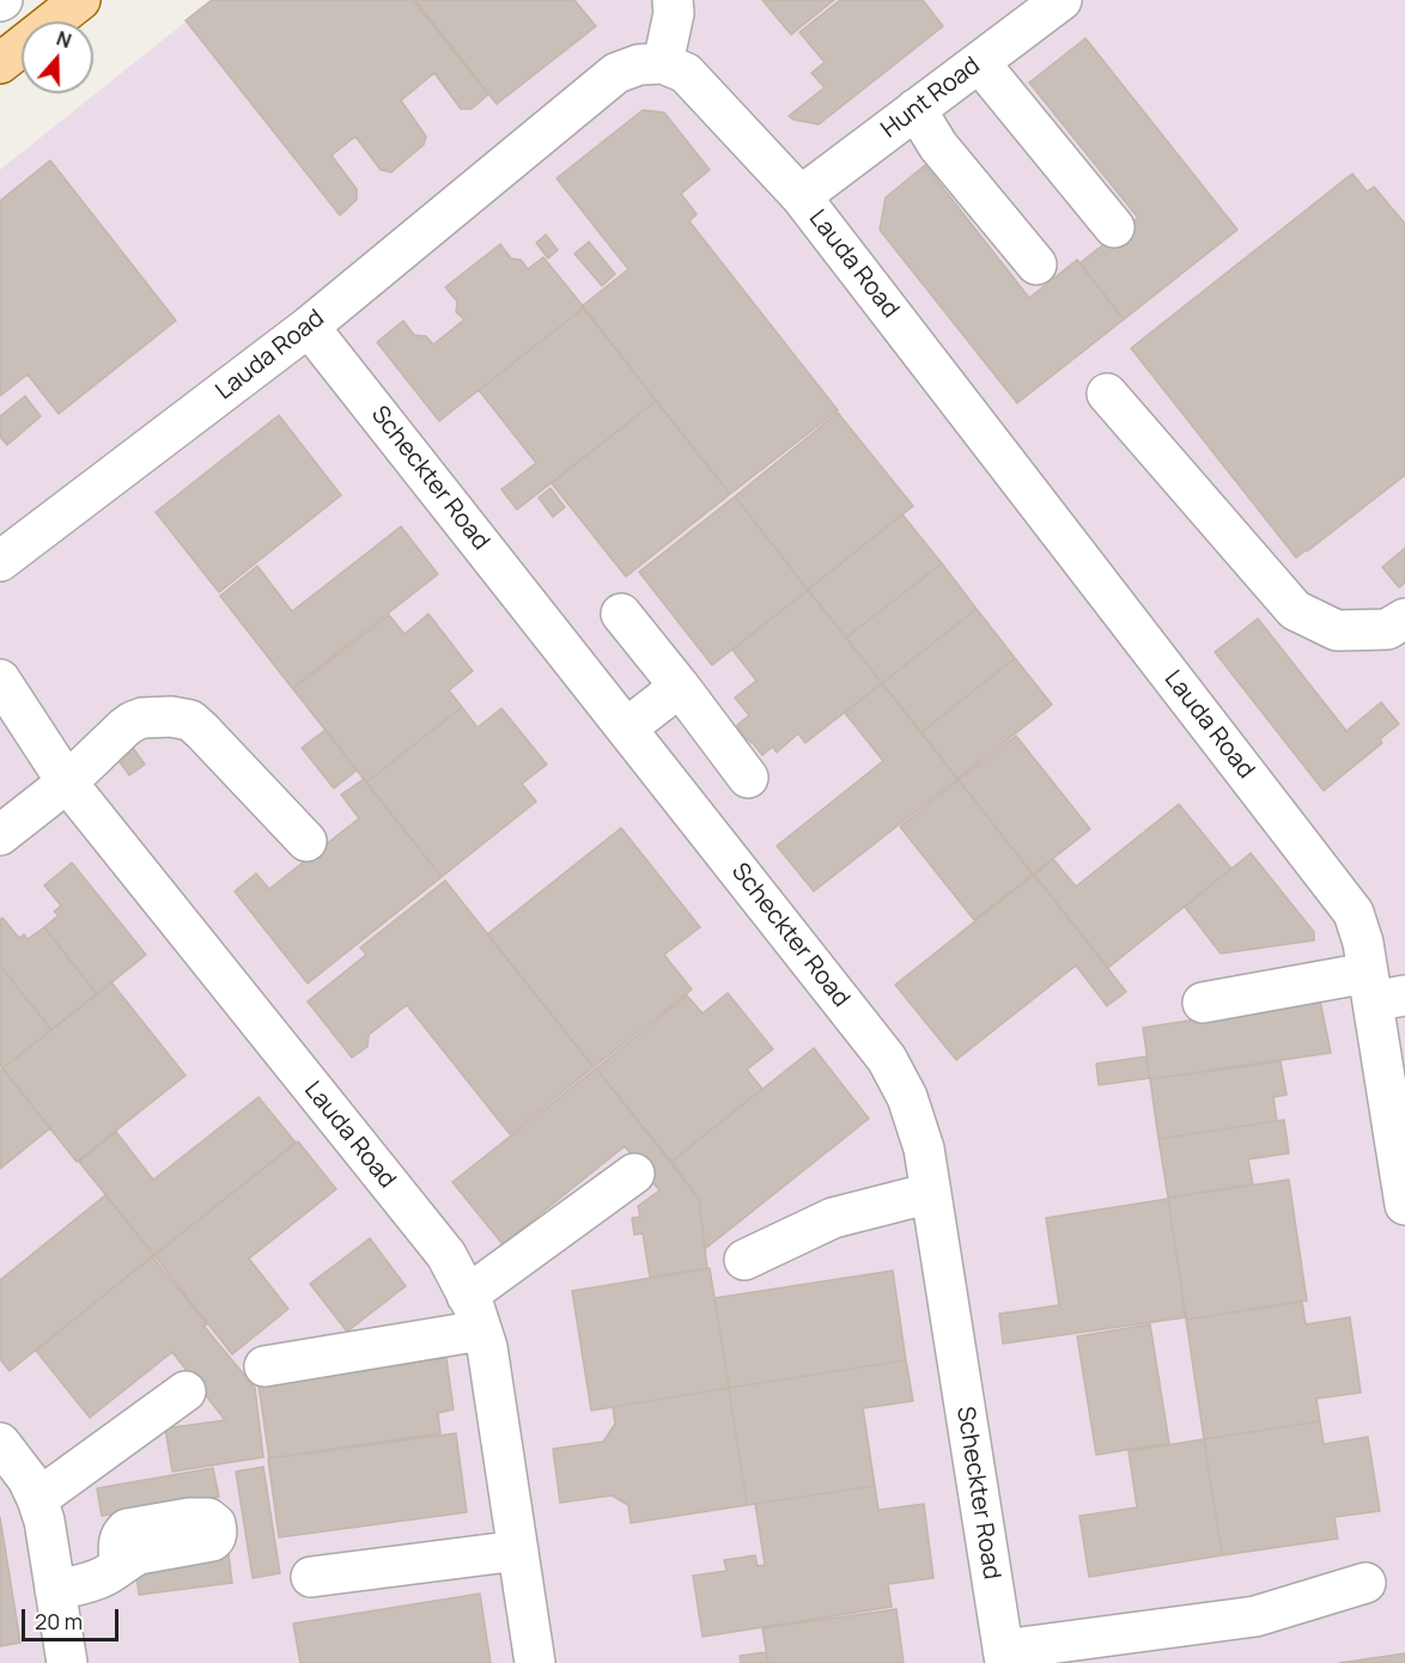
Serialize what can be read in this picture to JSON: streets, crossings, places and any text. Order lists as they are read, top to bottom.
{
  "streets": {
    "street": ["Hunt Road", "Lauda Road", "Scheckter Road"]
  },
  "crossings": [
    ["Hunt Road", "Lauda Road"],
    ["Lauda Road", "Scheckter Road"]
  ],
  "scale_bar": "20 m",
  "north": "top"
}
